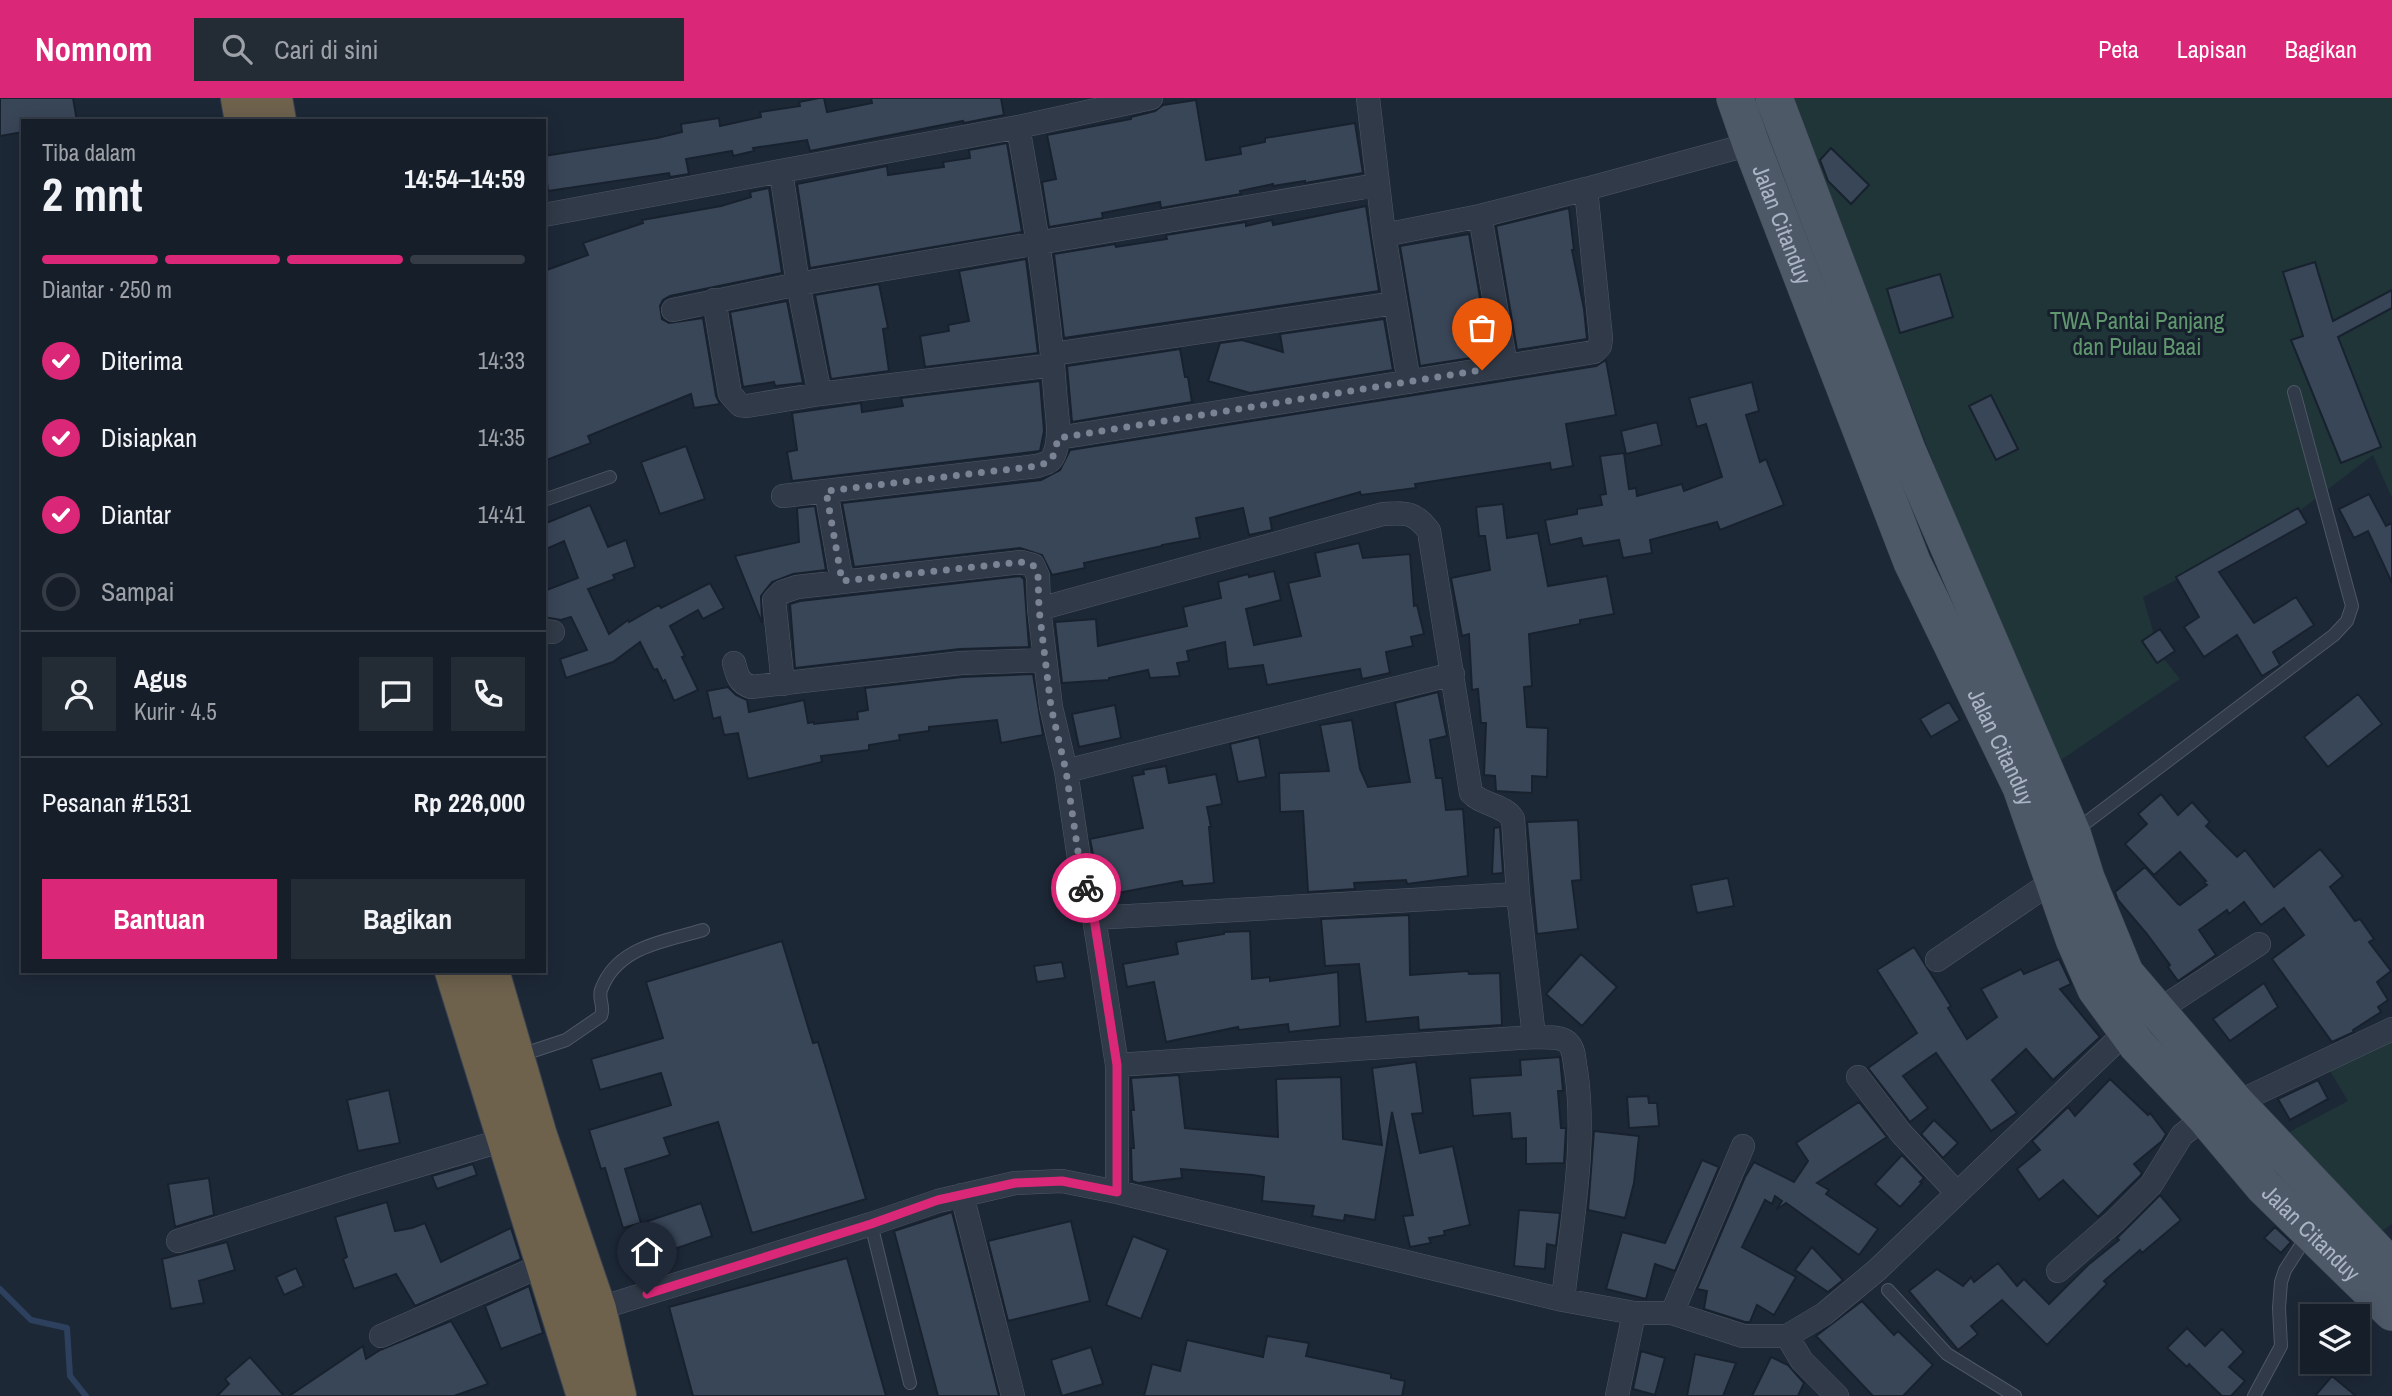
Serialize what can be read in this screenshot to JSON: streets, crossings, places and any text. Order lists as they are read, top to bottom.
{
  "streets": {
    "main road": ["Jalan Citanduy"]
  },
  "parks": ["TWA Pantai Panjang dan Pulau Baai"],
  "page": {
    "header": "Nomnom",
    "search": "Cari di sini",
    "nav": ["Peta", "Lapisan", "Bagikan"],
    "heading": ["2 mnt", "Tiba dalam", "14:54–14:59"],
    "panel": [
      "Agus",
      "Kurir · 4.5",
      "Pesanan #1531",
      "Rp 226,000"
    ],
    "bar": "Diantar · 250 m",
    "list": [
      ["Diterima", "14:33"],
      ["Disiapkan", "14:35"],
      ["Diantar", "14:41"],
      "Sampai"
    ],
    "buttons": ["Bantuan", "Bagikan"]
  }
}
